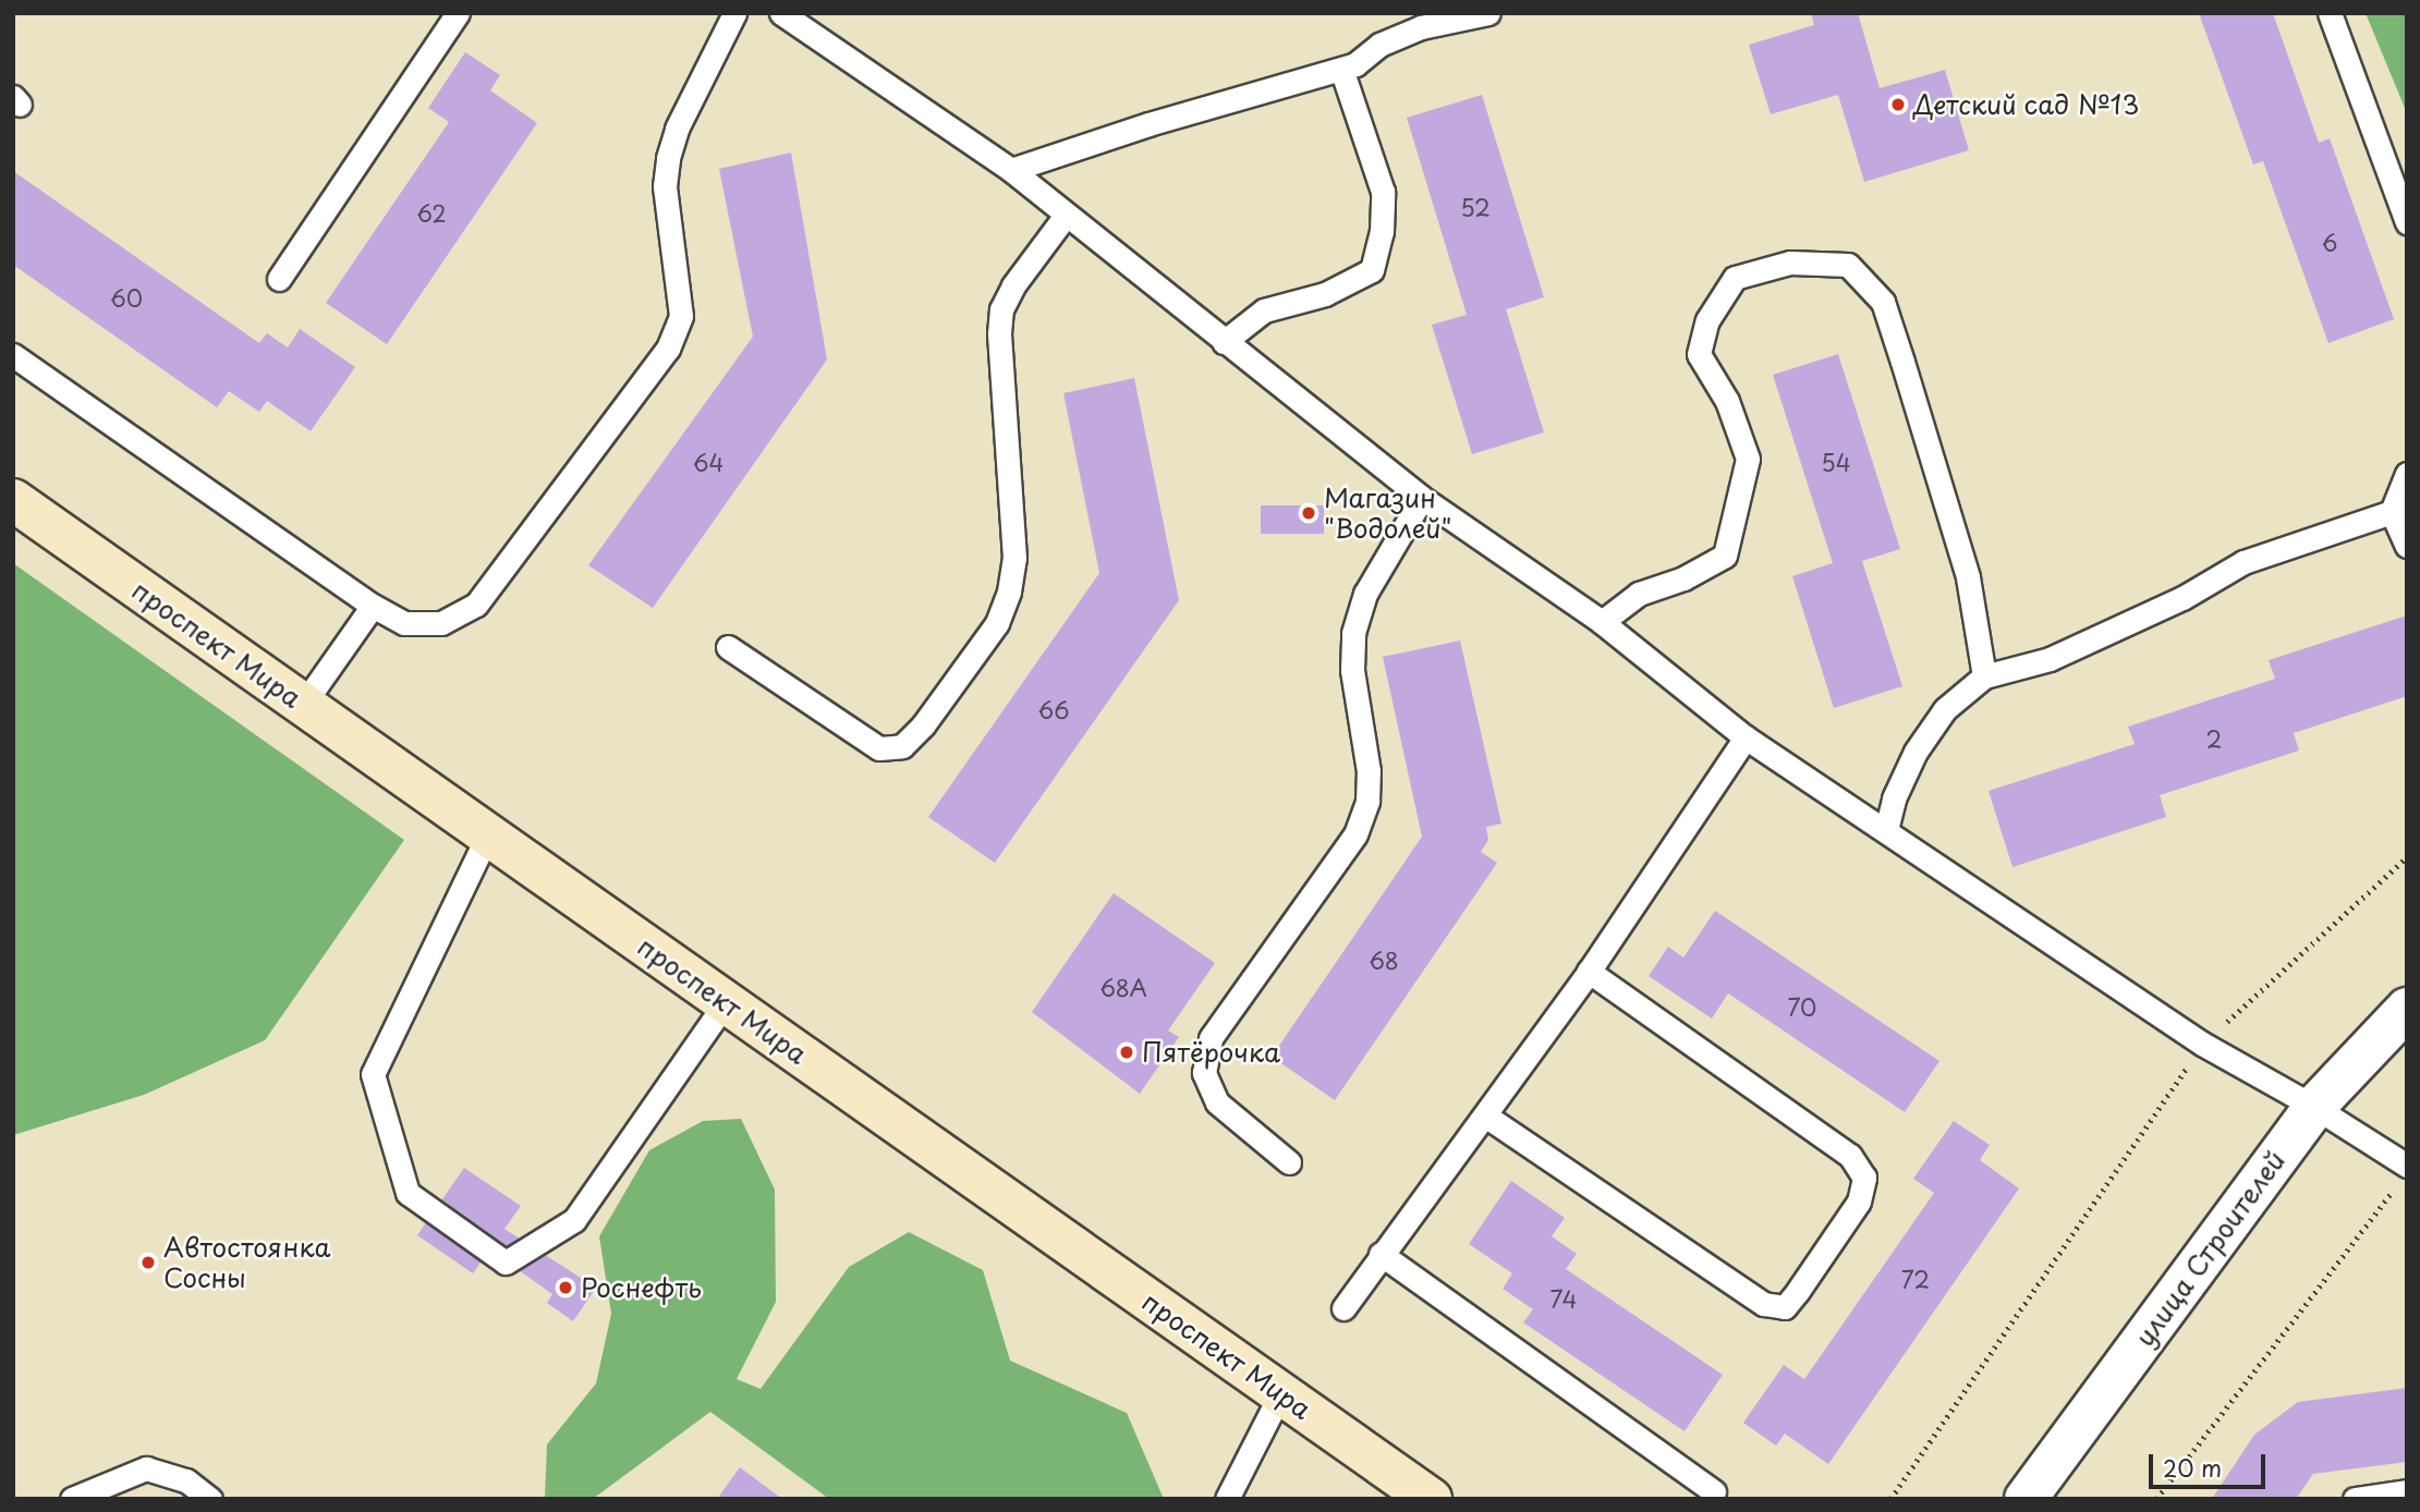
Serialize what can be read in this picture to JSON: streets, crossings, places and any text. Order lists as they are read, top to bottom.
{
  "streets": {
    "main road": ["проспект Мира"],
    "street": ["улица Строителей"]
  },
  "places": [
    "Детский сад №13",
    "Магазин \"Водолей\"",
    "Пятёрочка",
    "Автостоянка Сосны",
    "Роснефть"
  ],
  "house_numbers": [
    "52",
    "62",
    "6",
    "60",
    "64",
    "54",
    "66",
    "2",
    "68",
    "68А",
    "70",
    "72",
    "74"
  ],
  "scale_bar": "20 m"
}
